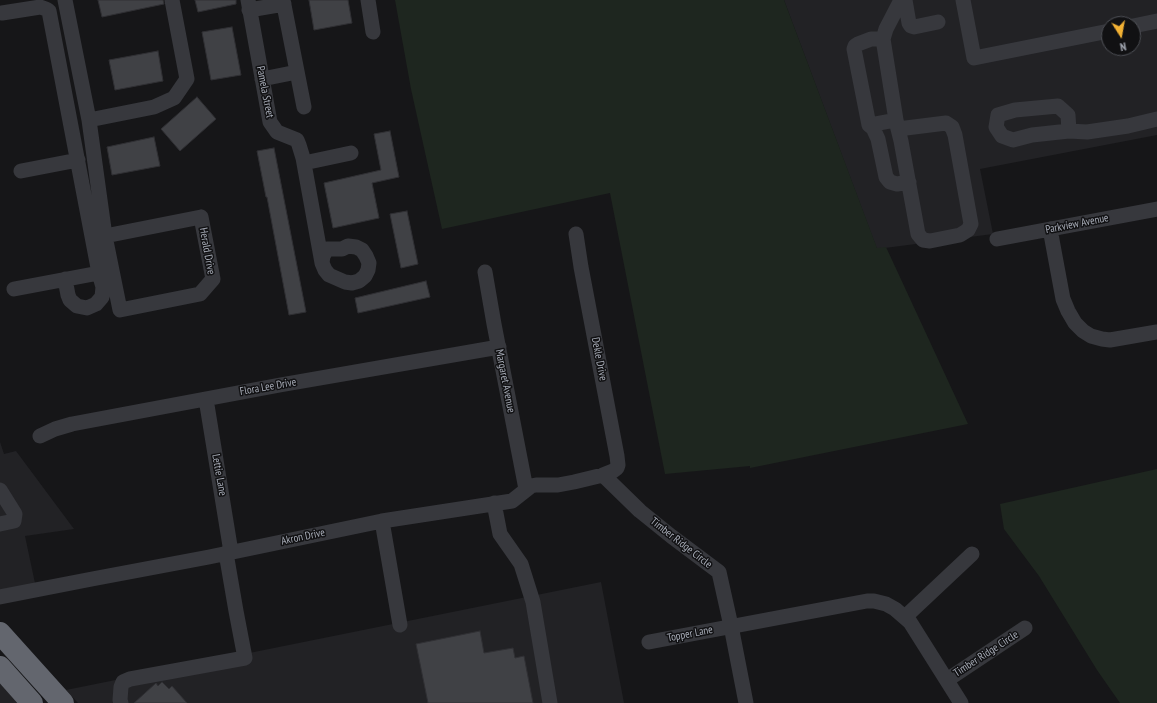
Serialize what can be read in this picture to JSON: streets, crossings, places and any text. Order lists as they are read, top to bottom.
{
  "streets": {
    "street": [
      "Pamela Street",
      "Parkview Avenue",
      "Herald Drive",
      "Dekle Drive",
      "Margaret Avenue",
      "Flora Lee Drive",
      "Lettie Lane",
      "Akron Drive",
      "Timber Ridge Circle",
      "Topper Lane"
    ]
  },
  "crossings": [
    ["Dekle Drive", "Akron Drive"],
    ["Dekle Drive", "Timber Ridge Circle"],
    ["Margaret Avenue", "Flora Lee Drive"],
    ["Margaret Avenue", "Akron Drive"],
    ["Flora Lee Drive", "Lettie Lane"],
    ["Lettie Lane", "Akron Drive"],
    ["Akron Drive", "Timber Ridge Circle"],
    ["Timber Ridge Circle", "Topper Lane"]
  ],
  "north": "bottom"
}
